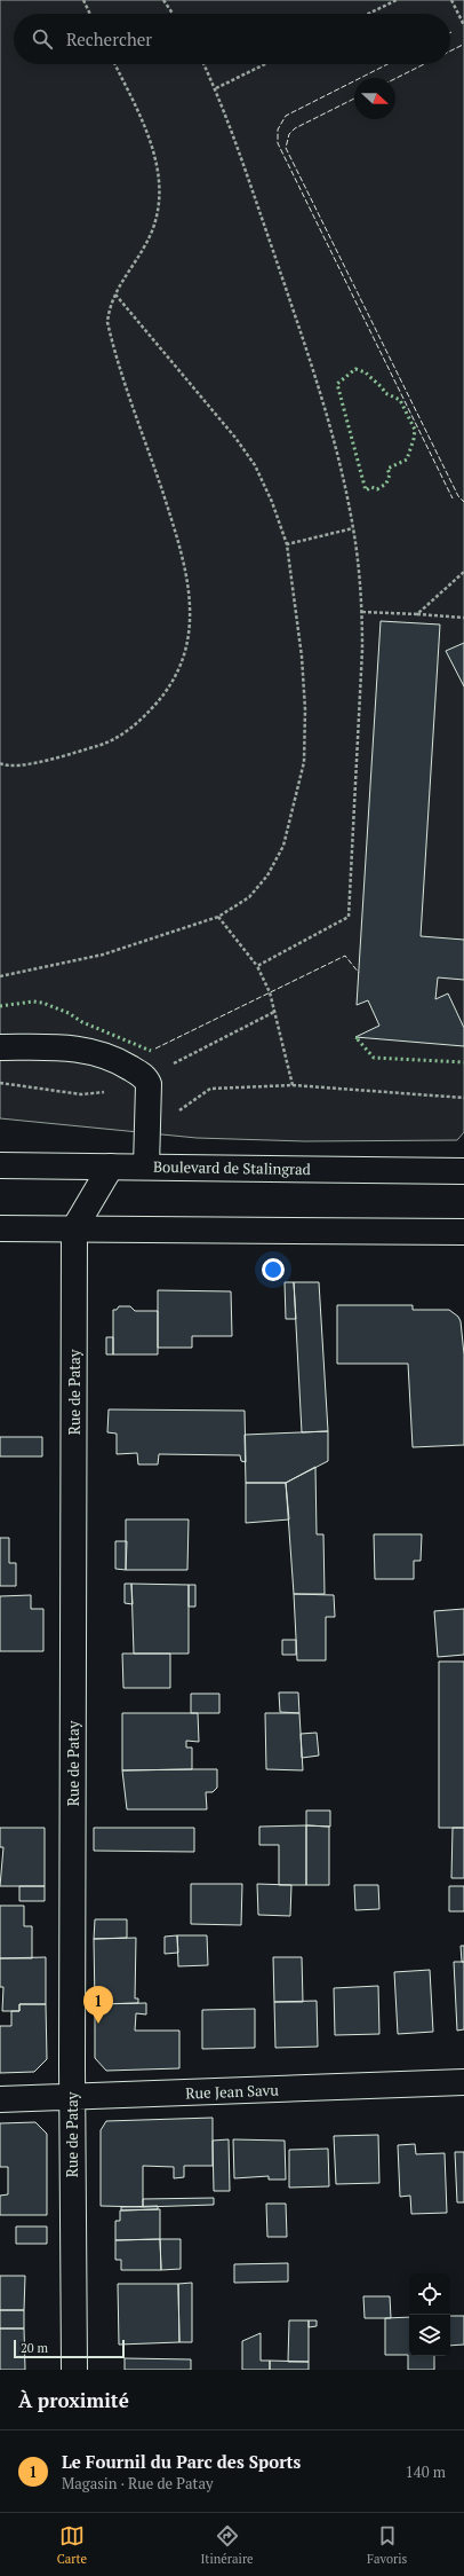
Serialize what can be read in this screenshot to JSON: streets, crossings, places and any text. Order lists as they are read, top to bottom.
{
  "streets": {
    "street": ["Boulevard de Stalingrad", "Rue de Patay", "Rue Jean Savu"]
  },
  "crossings": [
    ["Boulevard de Stalingrad", "Rue de Patay"],
    ["Rue de Patay", "Rue Jean Savu"]
  ],
  "scale_bar": "20 m",
  "north": "right",
  "page": {
    "search": "Rechercher",
    "pins": "1",
    "scale": "20 m",
    "heading": "À proximité",
    "list": [
      {
        "mark": "1",
        "name": "Le Fournil du Parc des Sports",
        "note": "Magasin · Rue de Patay",
        "value": "140 m"
      }
    ],
    "nav": ["Carte", "Itinéraire", "Favoris"]
  }
}
